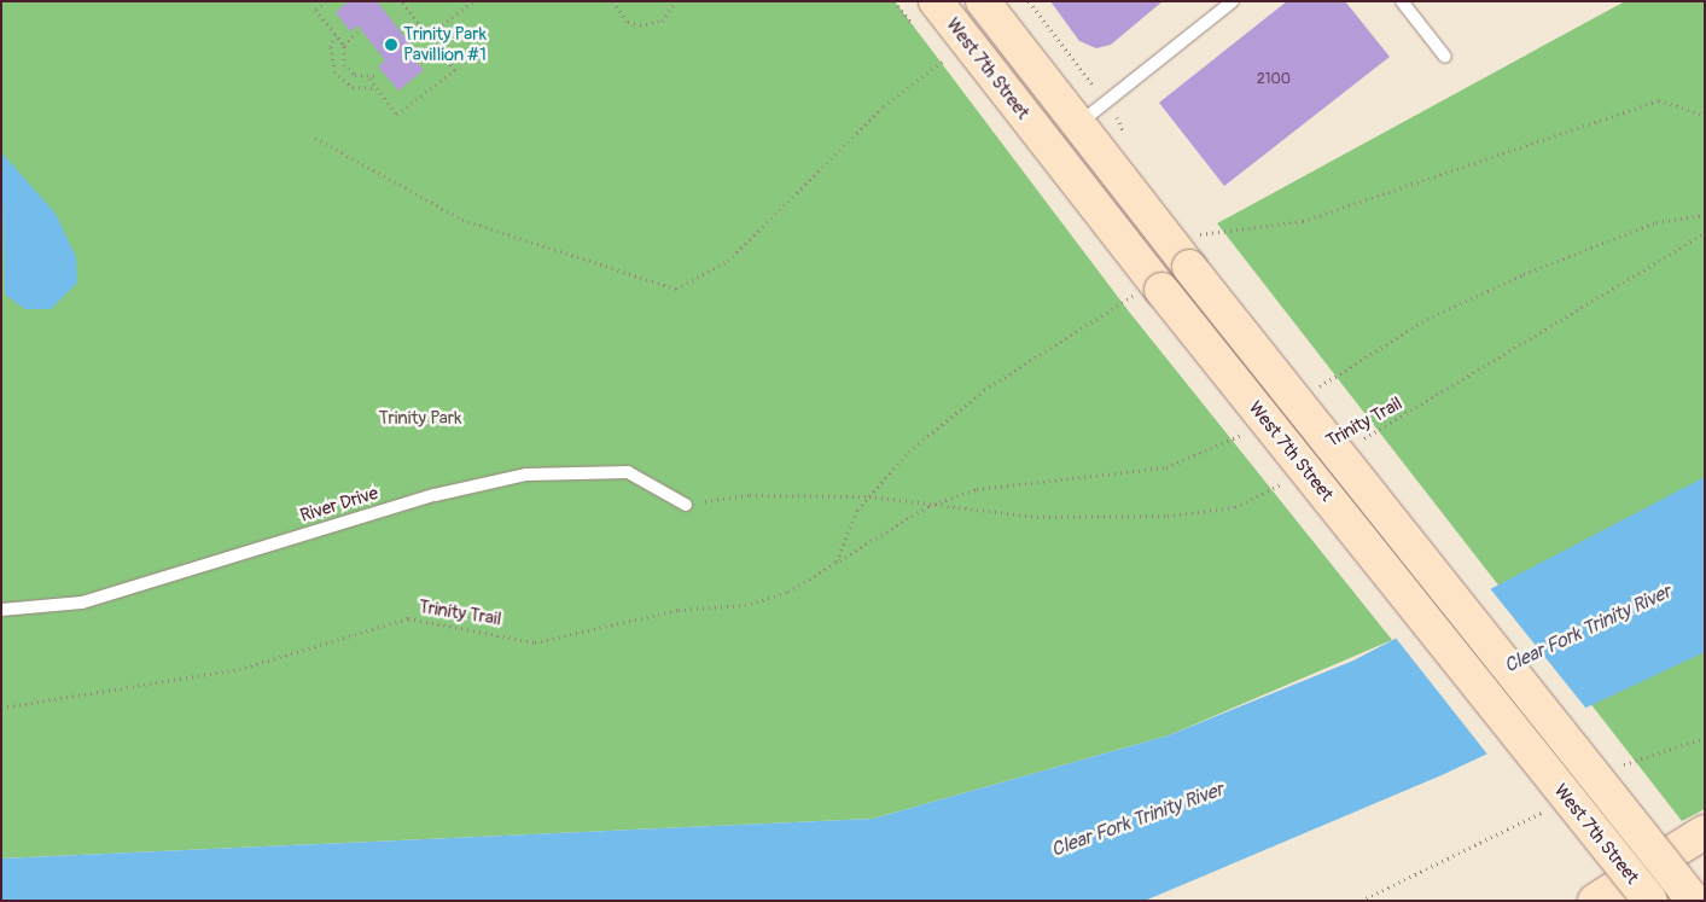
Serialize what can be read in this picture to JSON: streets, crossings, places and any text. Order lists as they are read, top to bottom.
{
  "streets": {
    "main road": ["West 7th Street"],
    "lane": ["River Drive"],
    "path": ["Trinity Trail"]
  },
  "crossings": [
    ["Trinity Trail", "River Drive"]
  ],
  "water": ["Clear Fork Trinity River"],
  "parks": ["Trinity Park"],
  "places": ["Trinity Park Pavillion #1"],
  "house_numbers": ["2100"]
}
